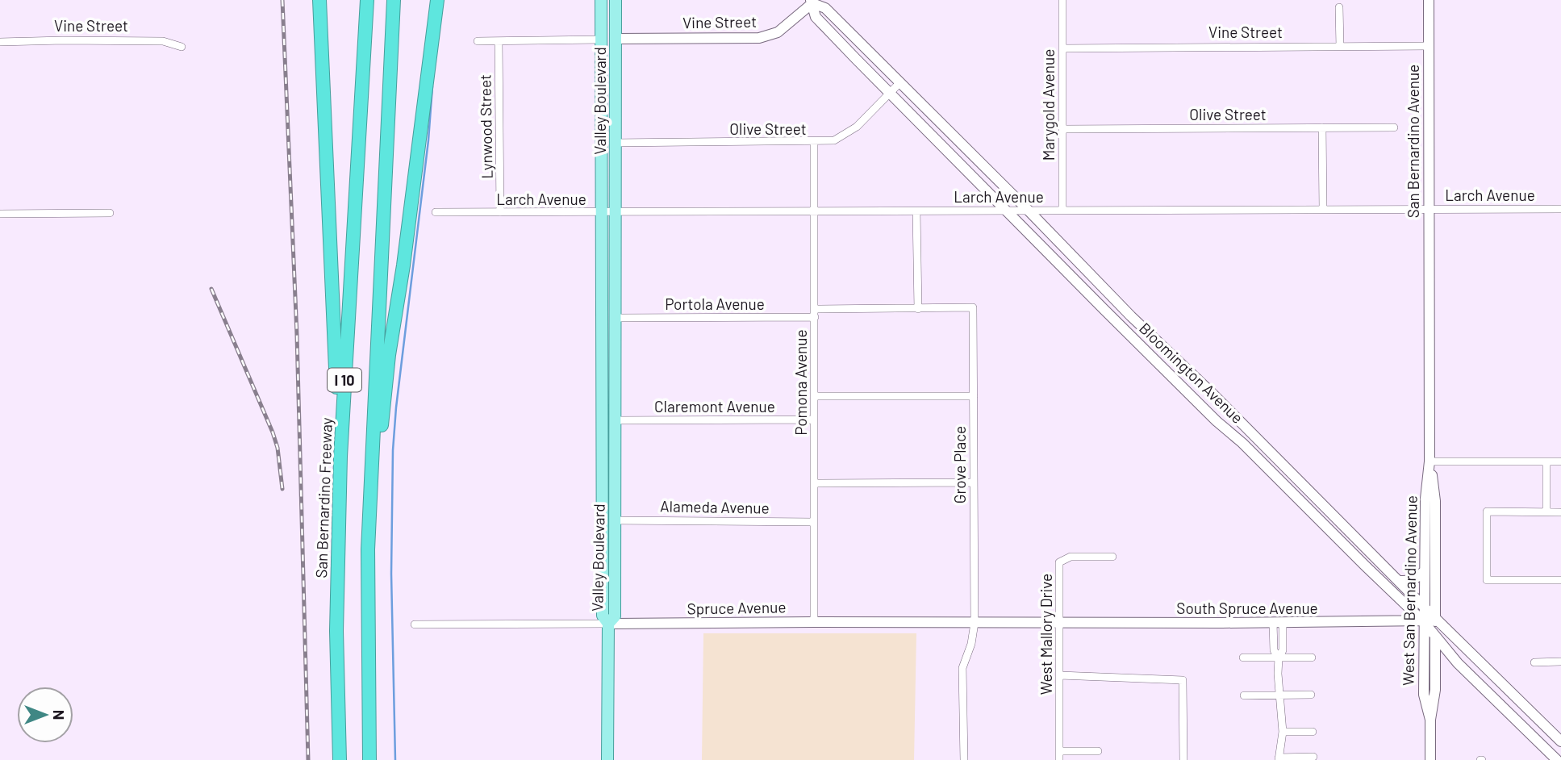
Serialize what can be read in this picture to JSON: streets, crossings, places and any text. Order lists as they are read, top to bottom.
{
  "streets": {
    "highway": ["I 10", "San Bernardino Freeway"],
    "main road": [
      "Vine Street",
      "Valley Boulevard",
      "San Bernardino Avenue",
      "Bloomington Avenue",
      "West San Bernardino Avenue",
      "Spruce Avenue",
      "South Spruce Avenue"
    ],
    "street": [
      "Marygold Avenue",
      "Olive Street",
      "Lynwood Street",
      "Larch Avenue",
      "Portola Avenue",
      "Pomona Avenue",
      "Claremont Avenue",
      "Grove Place",
      "Alameda Avenue",
      "West Mallory Drive"
    ]
  },
  "crossings": [
    ["Vine Street", "Valley Boulevard"],
    ["Vine Street", "Marygold Avenue"],
    ["Vine Street", "San Bernardino Avenue"],
    ["Vine Street", "Bloomington Avenue"],
    ["Valley Boulevard", "Olive Street"],
    ["Valley Boulevard", "Larch Avenue"],
    ["Valley Boulevard", "Portola Avenue"],
    ["Valley Boulevard", "Claremont Avenue"],
    ["Valley Boulevard", "Alameda Avenue"],
    ["Valley Boulevard", "Spruce Avenue"],
    ["Marygold Avenue", "Olive Street"],
    ["Marygold Avenue", "Larch Avenue"],
    ["Olive Street", "Bloomington Avenue"],
    ["Olive Street", "Pomona Avenue"],
    ["Lynwood Street", "Larch Avenue"],
    ["San Bernardino Avenue", "Larch Avenue"],
    ["San Bernardino Avenue", "West San Bernardino Avenue"],
    ["Larch Avenue", "Bloomington Avenue"],
    ["Larch Avenue", "Pomona Avenue"],
    ["Portola Avenue", "Pomona Avenue"],
    ["Portola Avenue", "Grove Place"],
    ["Bloomington Avenue", "West San Bernardino Avenue"],
    ["Bloomington Avenue", "South Spruce Avenue"],
    ["Pomona Avenue", "Claremont Avenue"],
    ["Pomona Avenue", "Alameda Avenue"],
    ["Pomona Avenue", "Spruce Avenue"],
    ["Grove Place", "Spruce Avenue"],
    ["West San Bernardino Avenue", "South Spruce Avenue"],
    ["Spruce Avenue", "South Spruce Avenue"],
    ["Spruce Avenue", "West Mallory Drive"],
    ["South Spruce Avenue", "West Mallory Drive"]
  ],
  "north": "right"
}
